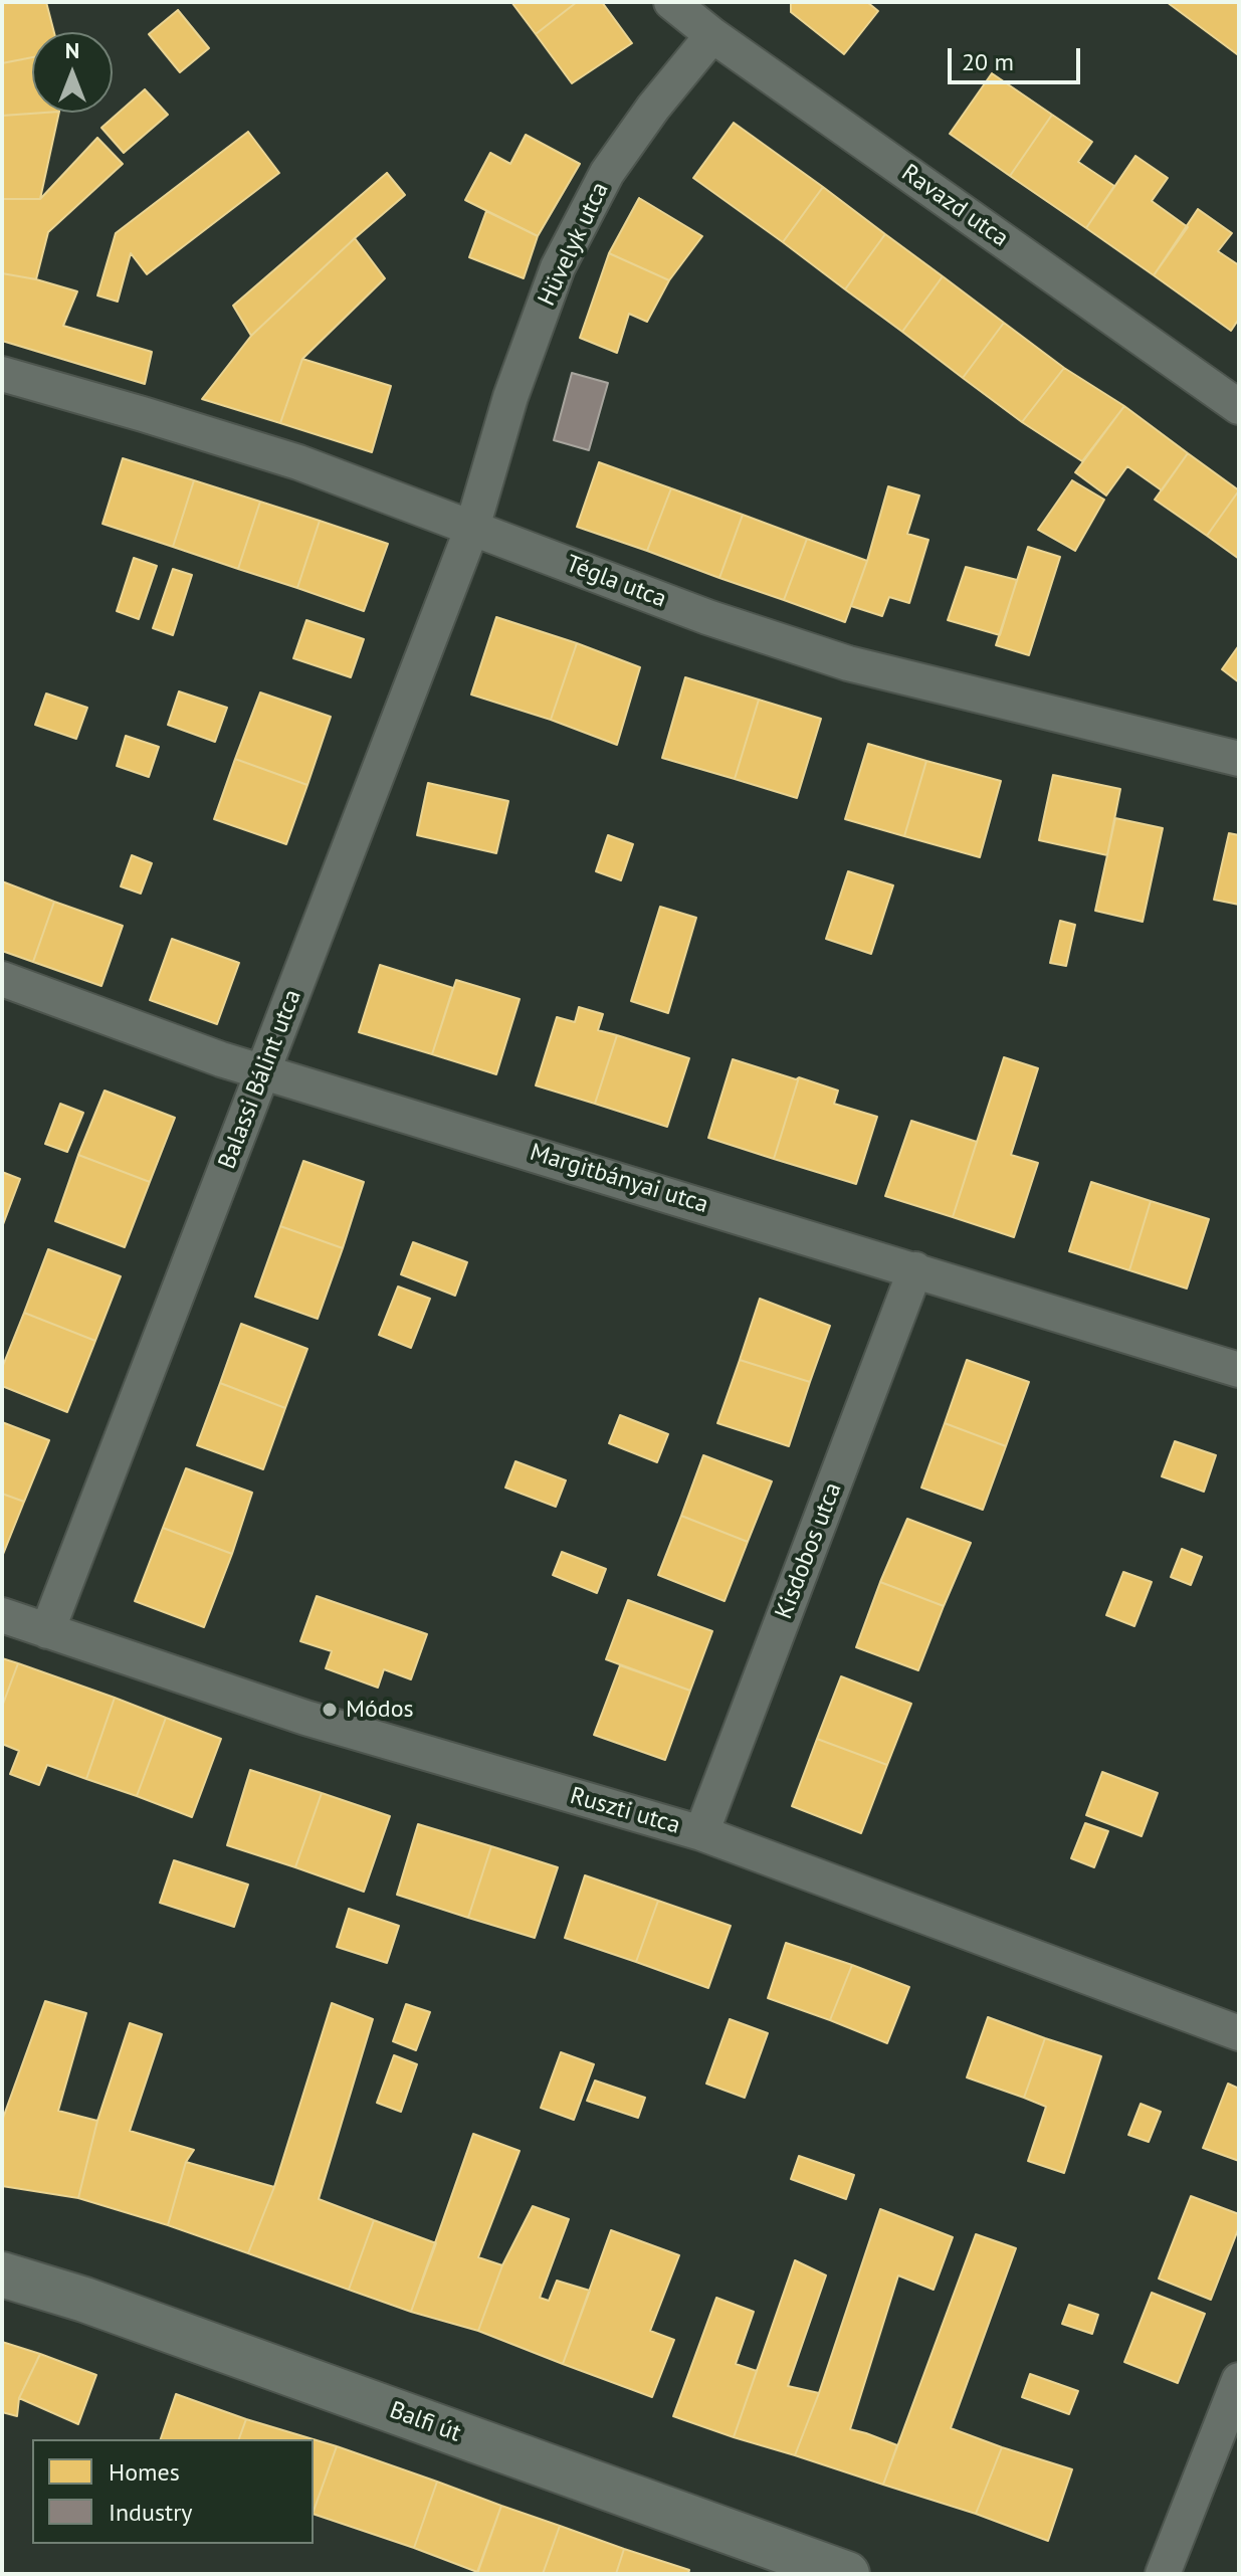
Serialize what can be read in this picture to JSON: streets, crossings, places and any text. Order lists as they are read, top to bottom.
{
  "streets": {
    "street": [
      "Ravazd utca",
      "Hüvelyk utca",
      "Tégla utca",
      "Balassi Bálint utca",
      "Margitbányai utca",
      "Kisdobos utca",
      "Ruszti utca",
      "Balfi út"
    ]
  },
  "crossings": [
    ["Ravazd utca", "Hüvelyk utca"],
    ["Hüvelyk utca", "Tégla utca"],
    ["Hüvelyk utca", "Balassi Bálint utca"],
    ["Tégla utca", "Balassi Bálint utca"],
    ["Balassi Bálint utca", "Margitbányai utca"],
    ["Balassi Bálint utca", "Ruszti utca"],
    ["Margitbányai utca", "Kisdobos utca"],
    ["Kisdobos utca", "Ruszti utca"]
  ],
  "places": ["Módos"],
  "legend": ["Homes", "Industry"],
  "scale_bar": "20 m",
  "north": "top"
}
